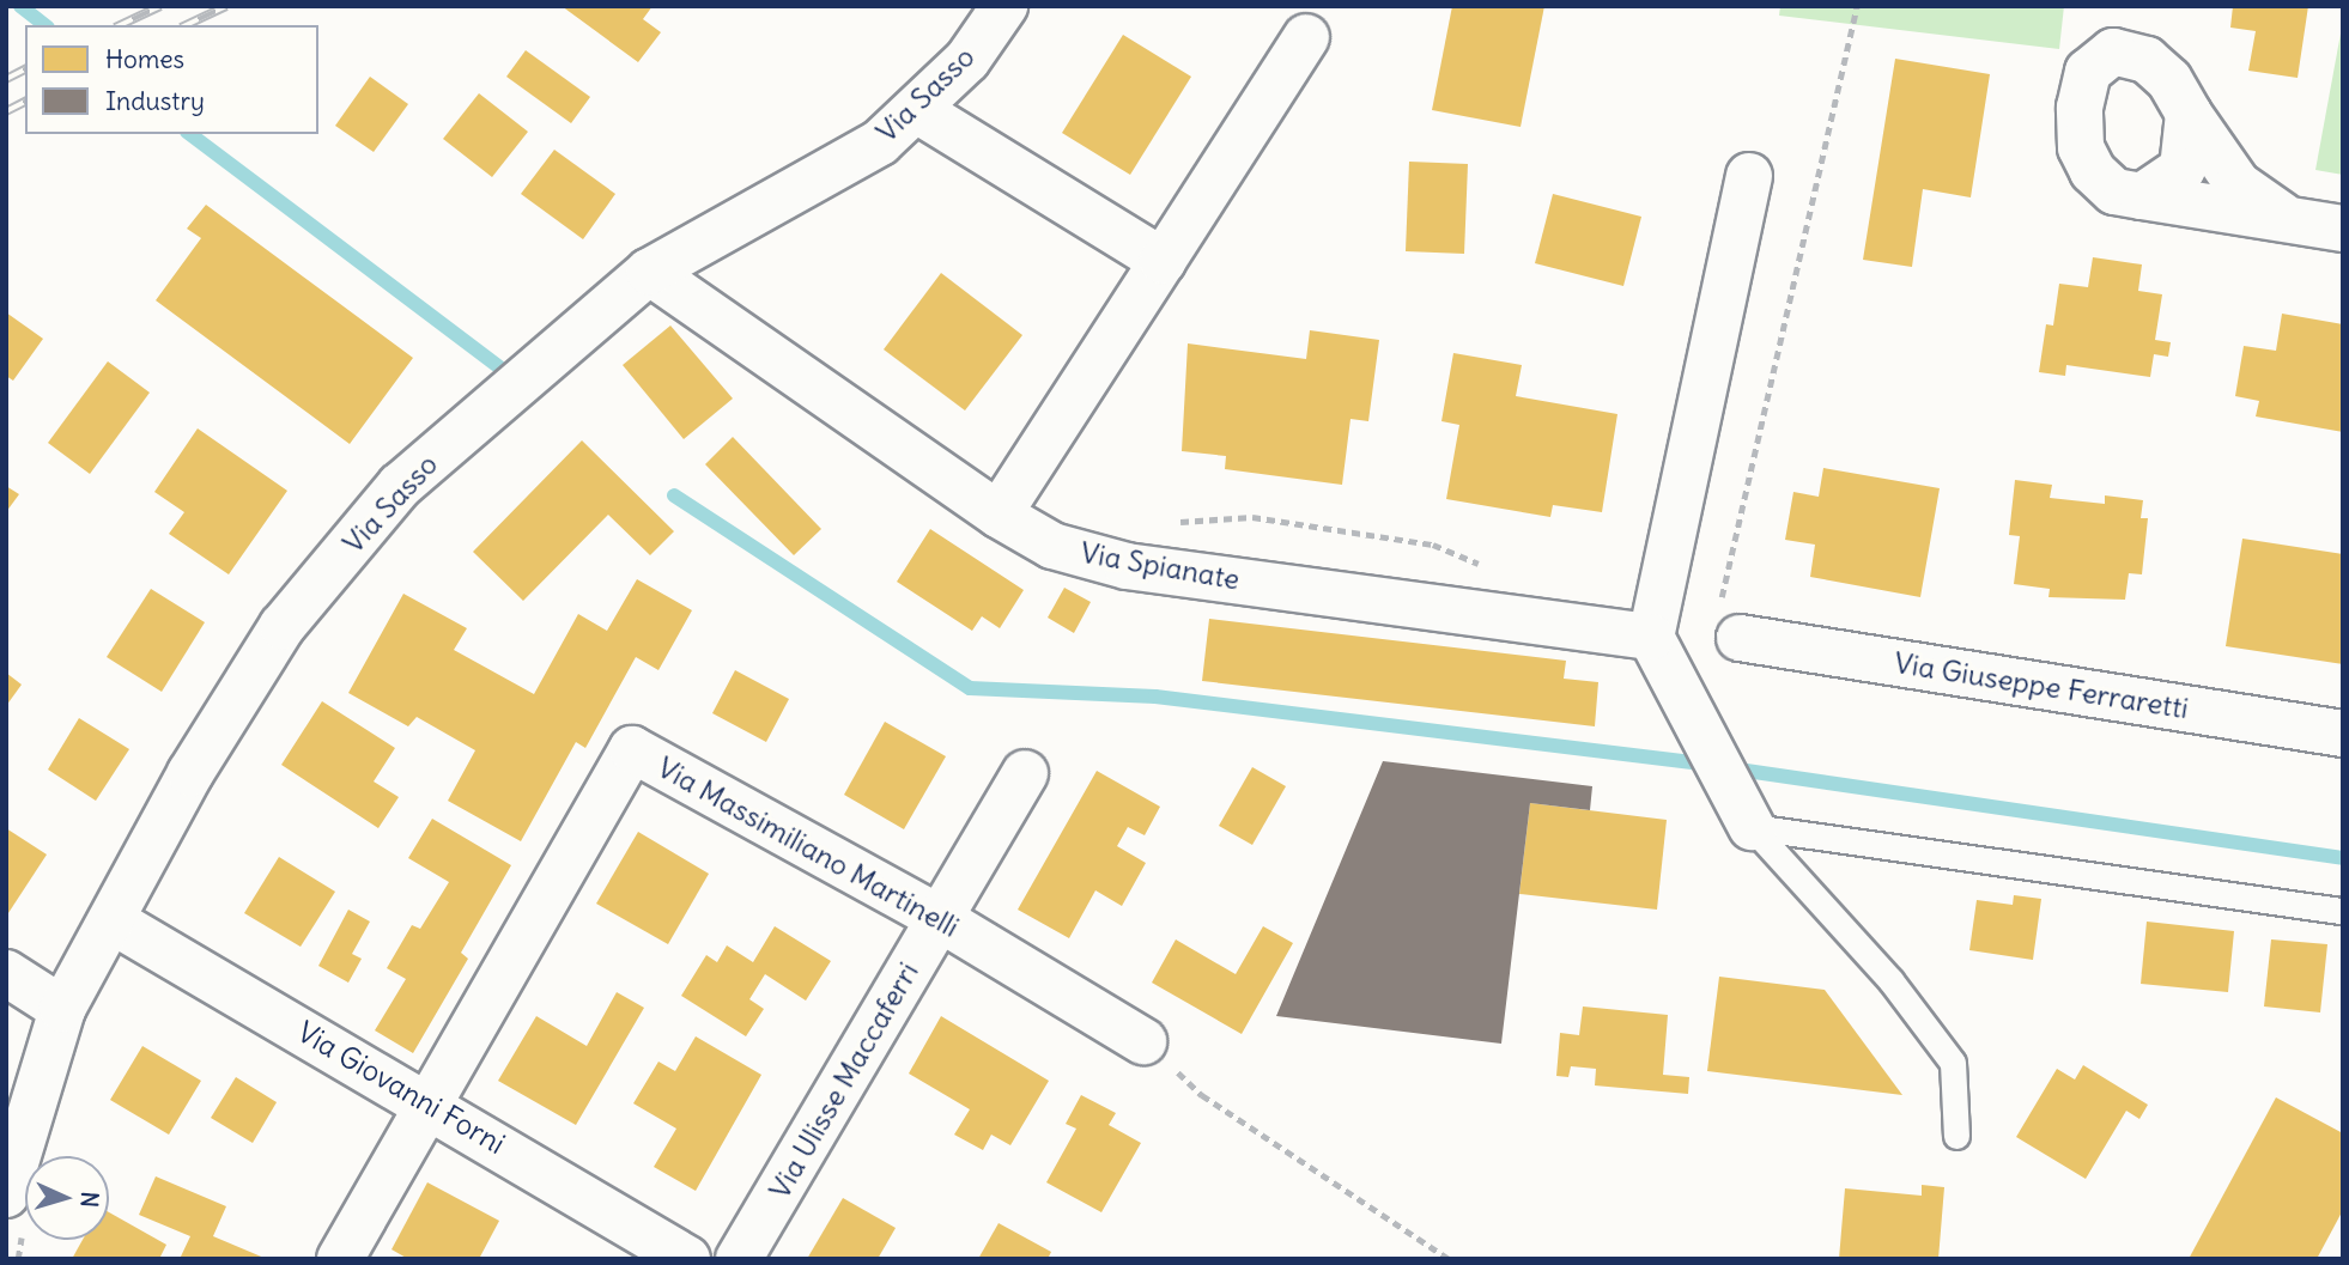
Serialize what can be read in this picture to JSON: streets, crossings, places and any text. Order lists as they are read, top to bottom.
{
  "streets": {
    "street": [
      "Via Sasso",
      "Via Spianate",
      "Via Giuseppe Ferraretti",
      "Via Massimiliano Martinelli",
      "Via Ulisse Maccaferri",
      "Via Giovanni Forni"
    ]
  },
  "crossings": [
    ["Via Sasso", "Via Spianate"],
    ["Via Sasso", "Via Giovanni Forni"],
    ["Via Massimiliano Martinelli", "Via Ulisse Maccaferri"],
    ["Via Massimiliano Martinelli", "Via Giovanni Forni"]
  ],
  "legend": ["Homes", "Industry"],
  "north": "right"
}
